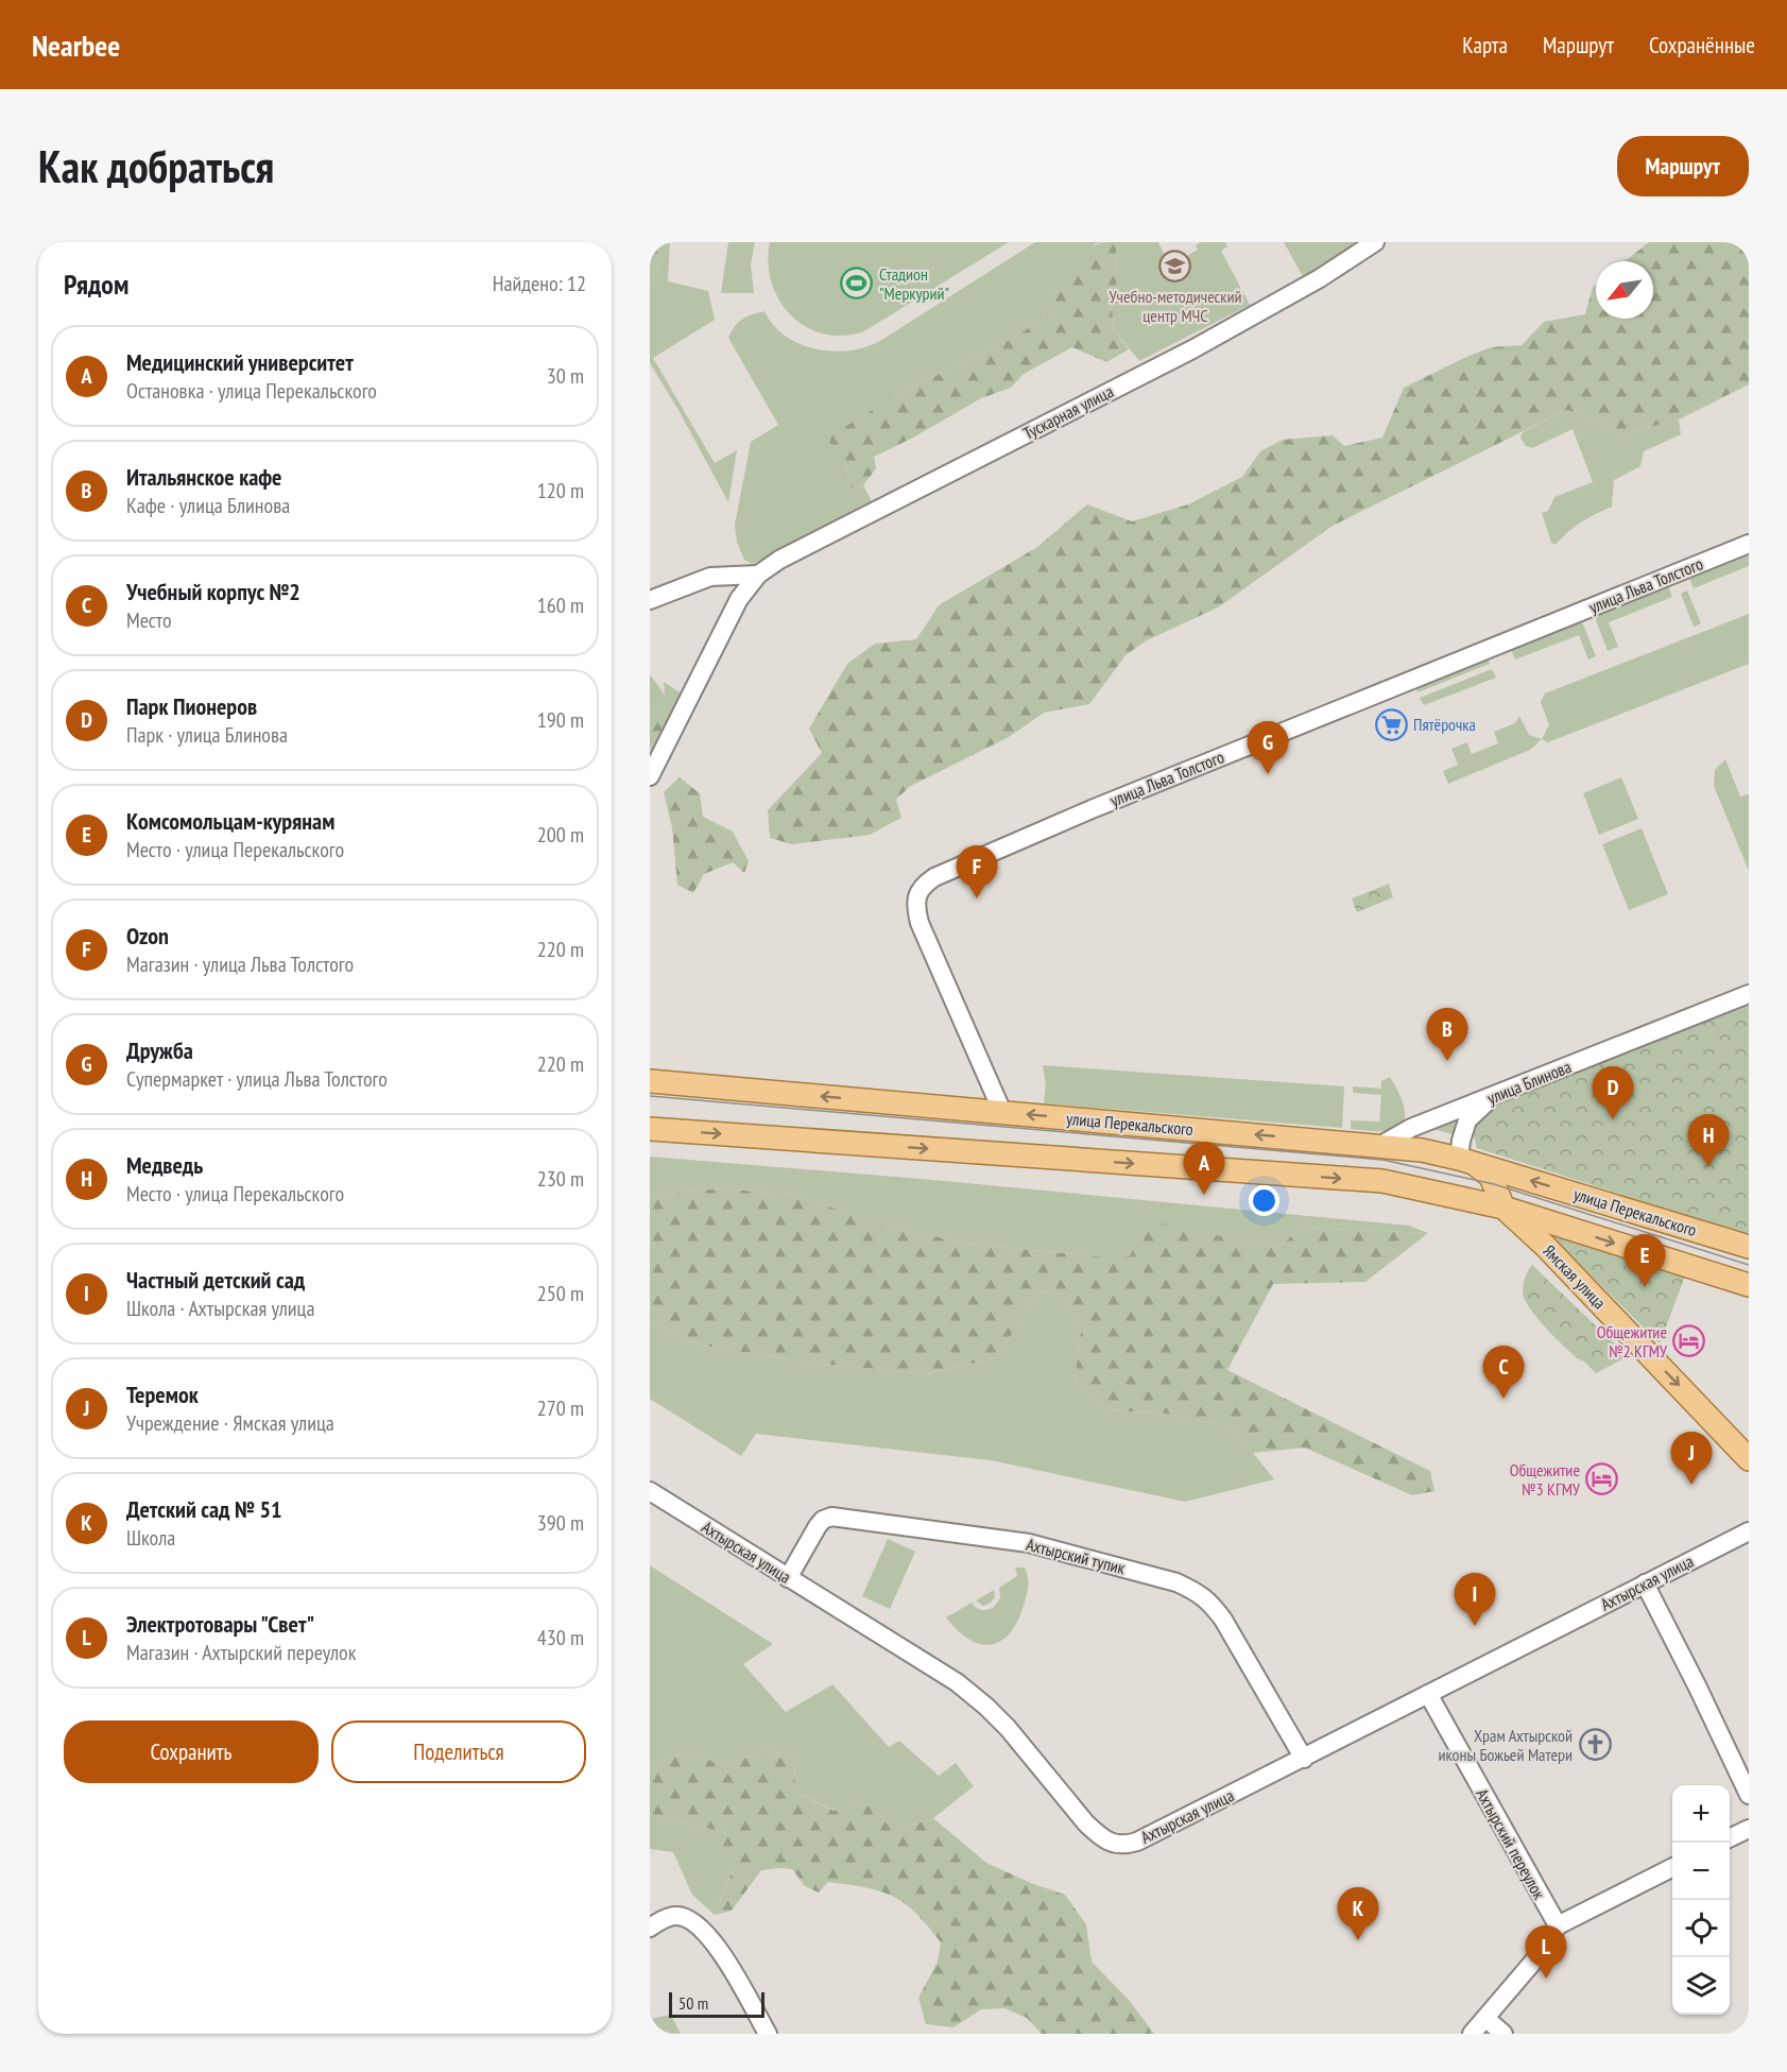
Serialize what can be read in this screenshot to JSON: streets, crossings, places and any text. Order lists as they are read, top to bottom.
{
  "streets": {
    "main road": ["улица Перекальского", "Ямская улица"],
    "street": [
      "Тускарная улица",
      "улица Льва Толстого",
      "улица Блинова",
      "Ахтырская улица",
      "Ахтырский тупик",
      "Ахтырский переулок"
    ]
  },
  "crossings": [
    ["улица Льва Толстого", "улица Перекальского"],
    ["улица Блинова", "улица Перекальского"],
    ["улица Перекальского", "Ямская улица"],
    ["Ахтырская улица", "Ахтырский тупик"],
    ["Ахтырская улица", "Ахтырский переулок"]
  ],
  "one_way": ["Ямская улица"],
  "places": {
    "school or university": ["Учебно-методический центр МЧС"],
    "sports": ["Стадион \"Меркурий\""],
    "supermarket": ["Пятёрочка"],
    "hotel": ["Общежитие №2 КГМУ", "Общежитие №3 КГМУ"],
    "church": ["Храм Ахтырской иконы Божьей Матери"]
  },
  "scale_bar": "50 m",
  "north": "bottom left",
  "page": {
    "header": "Nearbee",
    "nav": ["Карта", "Маршрут", "Сохранённые"],
    "buttons": [
      "Маршрут",
      ["Сохранить", "Поделиться"]
    ],
    "title": "Как добраться",
    "heading": ["Рядом", "Найдено: 12"],
    "list": [
      {
        "mark": "A",
        "name": "Медицинский университет",
        "note": "Остановка · улица Перекальского",
        "value": "30 m"
      },
      {
        "mark": "B",
        "name": "Итальянское кафе",
        "note": "Кафе · улица Блинова",
        "value": "120 m"
      },
      {
        "mark": "C",
        "name": "Учебный корпус №2",
        "note": "Место",
        "value": "160 m"
      },
      {
        "mark": "D",
        "name": "Парк Пионеров",
        "note": "Парк · улица Блинова",
        "value": "190 m"
      },
      {
        "mark": "E",
        "name": "Комсомольцам-курянам",
        "note": "Место · улица Перекальского",
        "value": "200 m"
      },
      {
        "mark": "F",
        "name": "Ozon",
        "note": "Магазин · улица Льва Толстого",
        "value": "220 m"
      },
      {
        "mark": "G",
        "name": "Дружба",
        "note": "Супермаркет · улица Льва Толстого",
        "value": "220 m"
      },
      {
        "mark": "H",
        "name": "Медведь",
        "note": "Место · улица Перекальского",
        "value": "230 m"
      },
      {
        "mark": "I",
        "name": "Частный детский сад",
        "note": "Школа · Ахтырская улица",
        "value": "250 m"
      },
      {
        "mark": "J",
        "name": "Теремок",
        "note": "Учреждение · Ямская улица",
        "value": "270 m"
      },
      {
        "mark": "K",
        "name": "Детский сад № 51",
        "note": "Школа",
        "value": "390 m"
      },
      {
        "mark": "L",
        "name": "Электротовары \"Свет\"",
        "note": "Магазин · Ахтырский переулок",
        "value": "430 m"
      }
    ],
    "pins": [
      "G",
      "F",
      "B",
      "D",
      "H",
      "A",
      "E",
      "C",
      "J",
      "I",
      "K",
      "L"
    ],
    "map_buttons": ["+", "−"],
    "scale": "50 m"
  }
}
